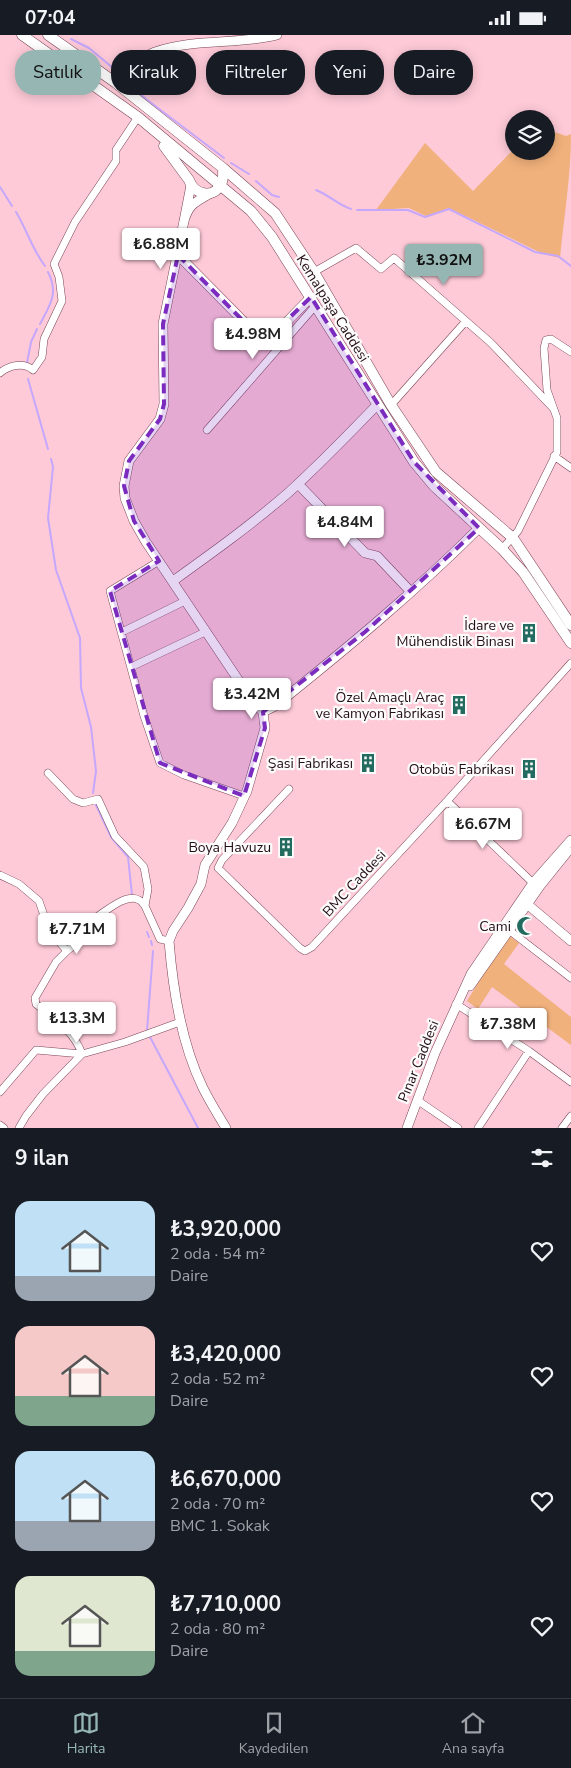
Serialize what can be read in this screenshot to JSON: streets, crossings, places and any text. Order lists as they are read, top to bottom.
{
  "streets": {
    "main road": ["Kemalpaşa Caddesi"],
    "street": ["BMC Caddesi", "Pınar Caddesi"]
  },
  "places": {
    "building": [
      "İdare ve Mühendislik Binası",
      "Özel Amaçlı Araç ve Kamyon Fabrikası",
      "Şasi Fabrikası",
      "Otobüs Fabrikası",
      "Boya Havuzu"
    ],
    "mosque": ["Cami"]
  },
  "page": {
    "status": "07:04",
    "chip": [
      "Satılık",
      "Kiralık",
      "Filtreler",
      "Yeni",
      "Daire"
    ],
    "price": [
      "₺6.88M",
      "₺3.92M",
      "₺4.98M",
      "₺4.84M",
      "₺3.42M",
      "₺6.67M",
      "₺7.71M",
      "₺13.3M",
      "₺7.38M"
    ],
    "heading": "9 ilan",
    "list": [
      {
        "name": "₺3,920,000",
        "note": "2 oda · 54 m² · Daire"
      },
      {
        "name": "₺3,420,000",
        "note": "2 oda · 52 m² · Daire"
      },
      {
        "name": "₺6,670,000",
        "note": "2 oda · 70 m² · BMC 1. Sokak"
      },
      {
        "name": "₺7,710,000",
        "note": "2 oda · 80 m² · Daire"
      }
    ],
    "tabs": ["Harita", "Kaydedilen", "Ana sayfa"]
  }
}
